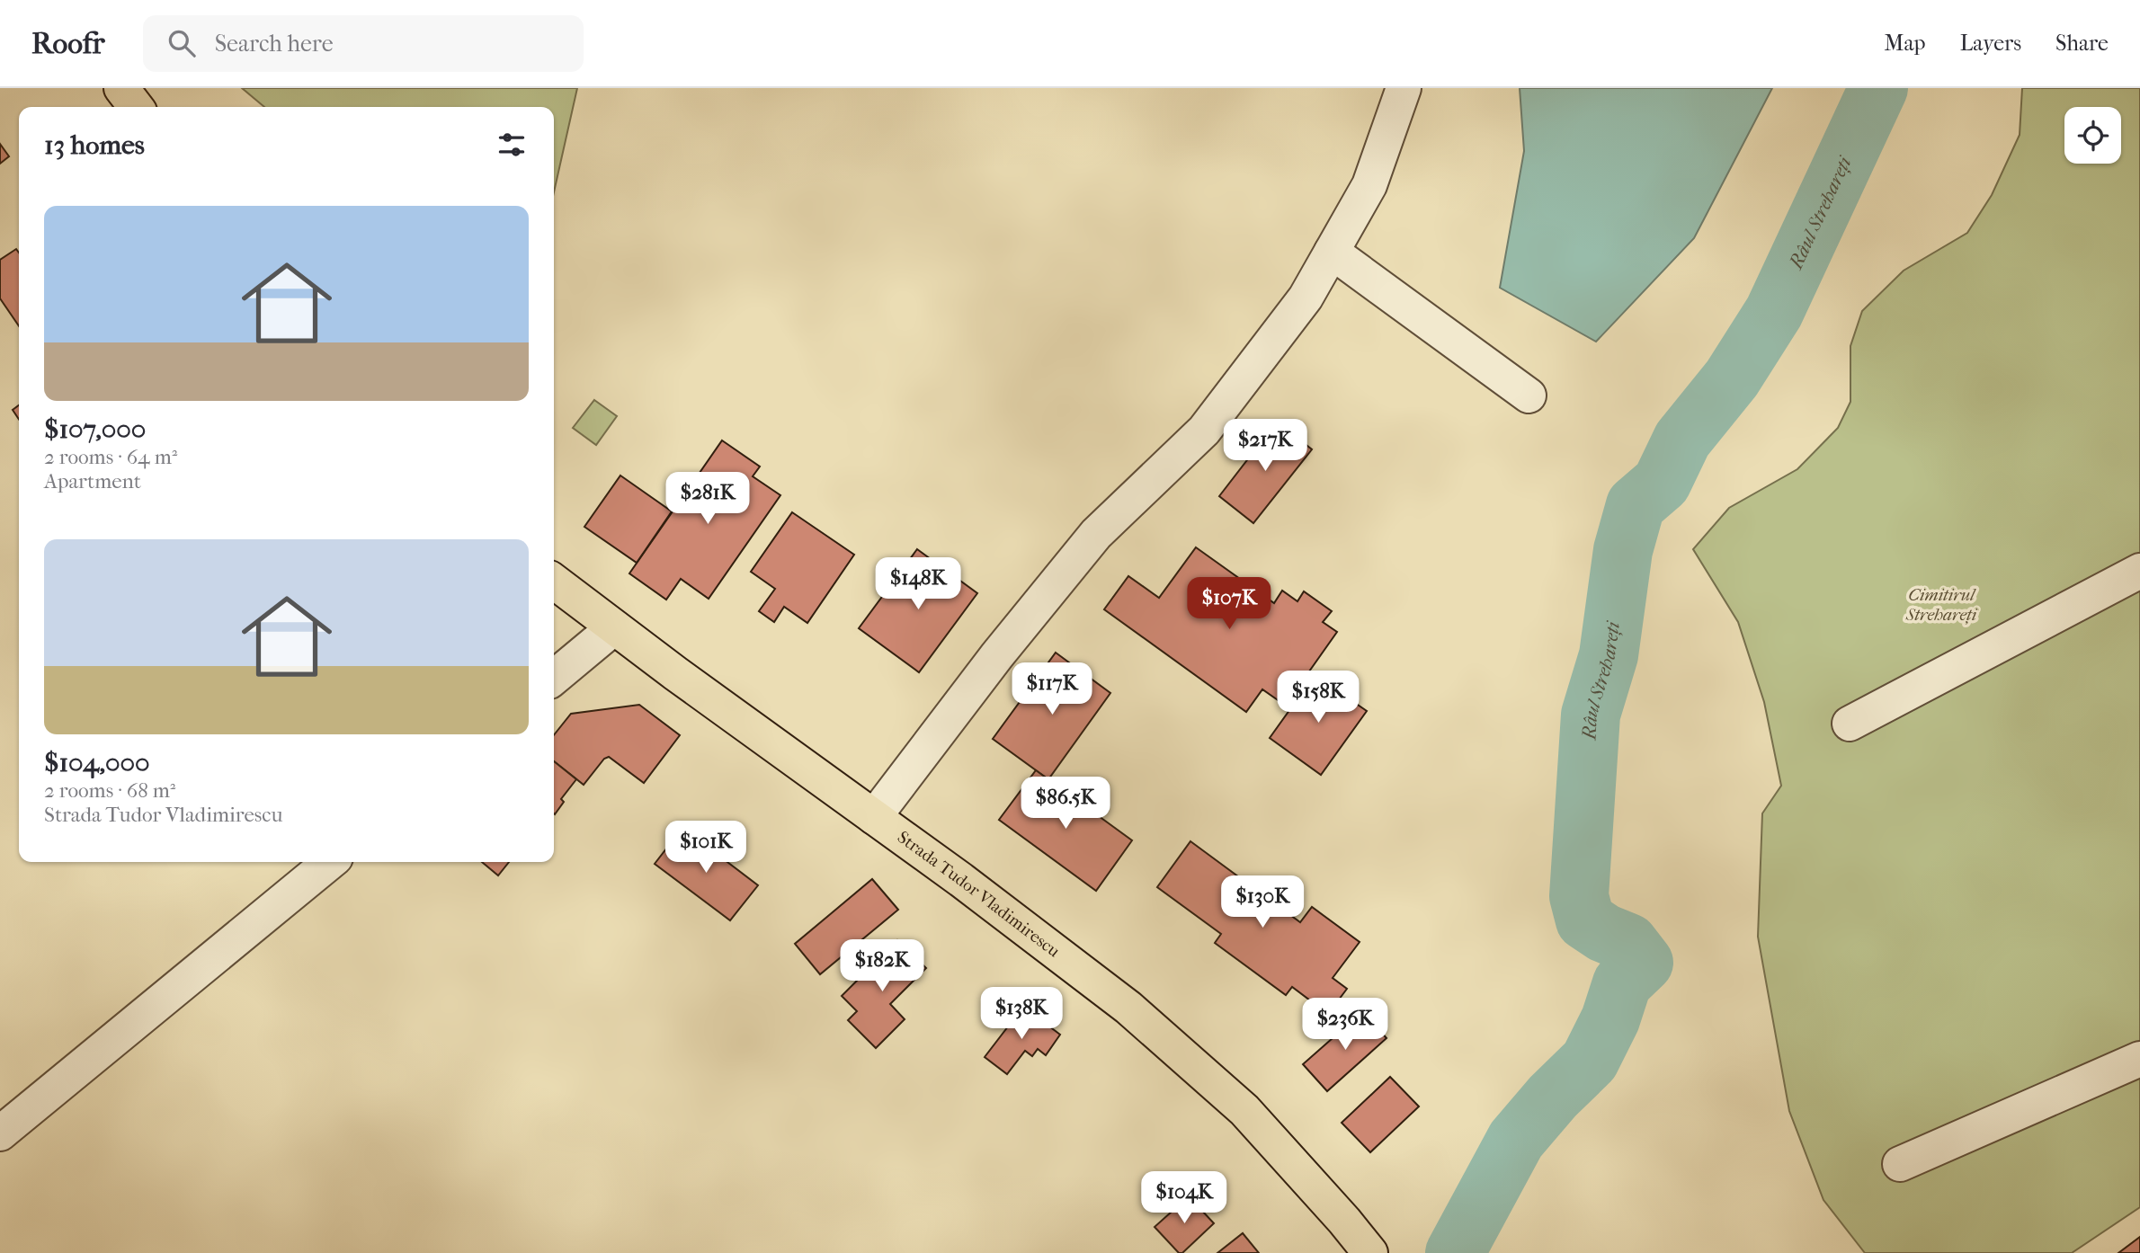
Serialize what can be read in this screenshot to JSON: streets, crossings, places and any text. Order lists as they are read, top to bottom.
{
  "streets": {
    "main road": ["Strada Tudor Vladimirescu"]
  },
  "water": ["Râul Strehareți"],
  "parks": ["Cimitirul Strehareți"],
  "page": {
    "header": "Roofr",
    "search": "Search here",
    "nav": ["Map", "Layers", "Share"],
    "heading": "13 homes",
    "list": [
      {
        "name": "$107,000",
        "note": "2 rooms · 64 m² · Apartment"
      },
      {
        "name": "$104,000",
        "note": "2 rooms · 68 m² · Strada Tudor Vladimirescu"
      }
    ],
    "price": [
      "$217K",
      "$281K",
      "$148K",
      "$107K",
      "$117K",
      "$158K",
      "$86.5K",
      "$101K",
      "$130K",
      "$182K",
      "$138K",
      "$236K",
      "$104K"
    ]
  }
}
